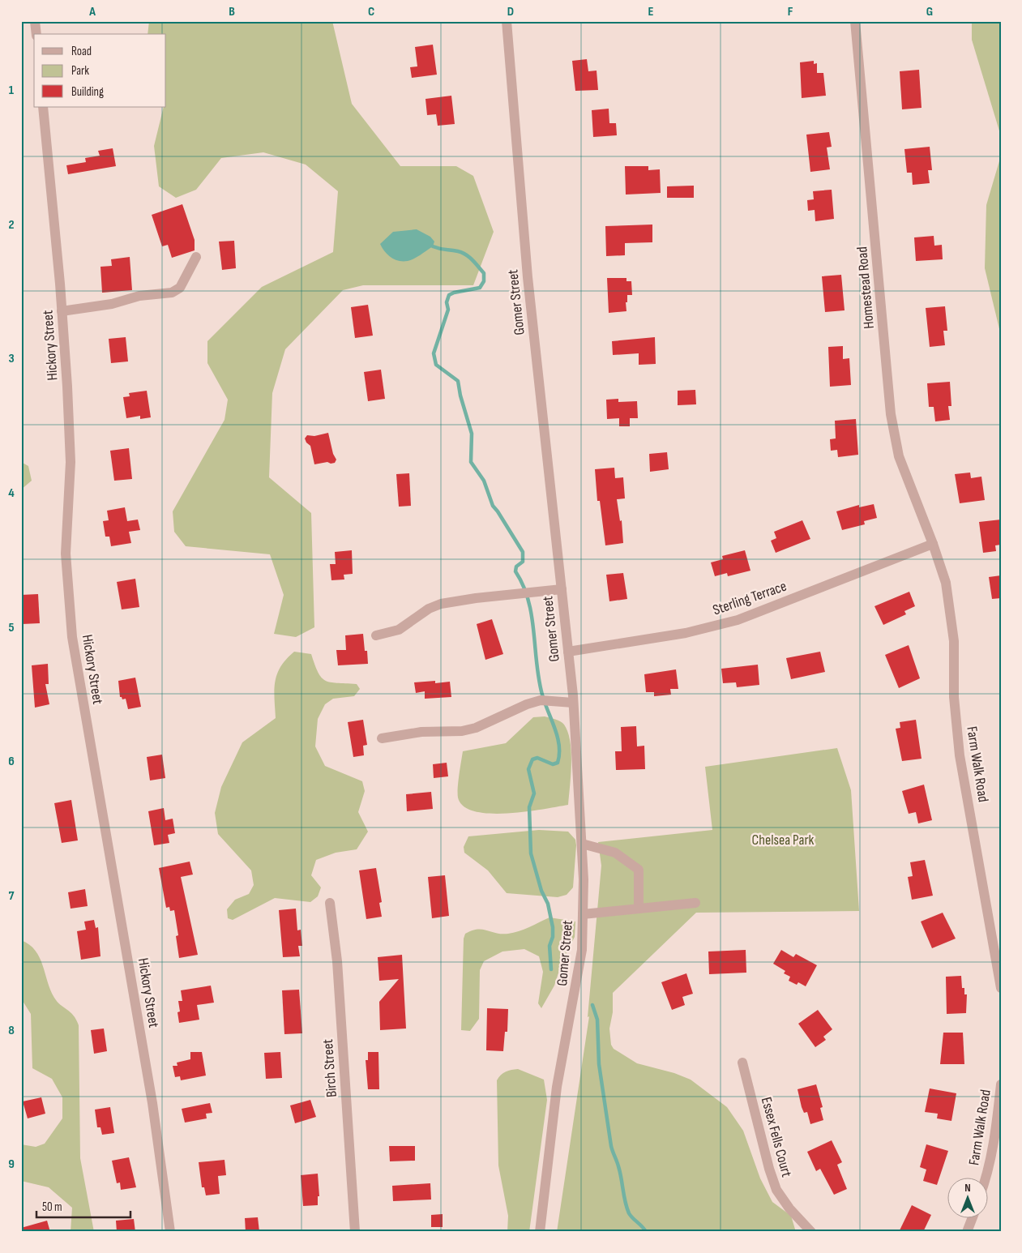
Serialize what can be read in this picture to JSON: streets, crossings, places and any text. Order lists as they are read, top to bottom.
{
  "streets": {
    "street": [
      "Homestead Road",
      "Gomer Street",
      "Hickory Street",
      "Sterling Terrace",
      "Farm Walk Road",
      "Birch Street",
      "Essex Fells Court"
    ]
  },
  "crossings": [
    ["Homestead Road", "Sterling Terrace"],
    ["Homestead Road", "Farm Walk Road"],
    ["Gomer Street", "Sterling Terrace"],
    ["Sterling Terrace", "Farm Walk Road"]
  ],
  "parks": ["Chelsea Park"],
  "legend": ["Road", "Park", "Building"],
  "scale_bar": "50 m",
  "north": "top",
  "grid": {
    "columns": [
      "A",
      "B",
      "C",
      "D",
      "E",
      "F",
      "G"
    ],
    "rows": [
      "1",
      "2",
      "3",
      "4",
      "5",
      "6",
      "7",
      "8",
      "9"
    ]
  }
}
